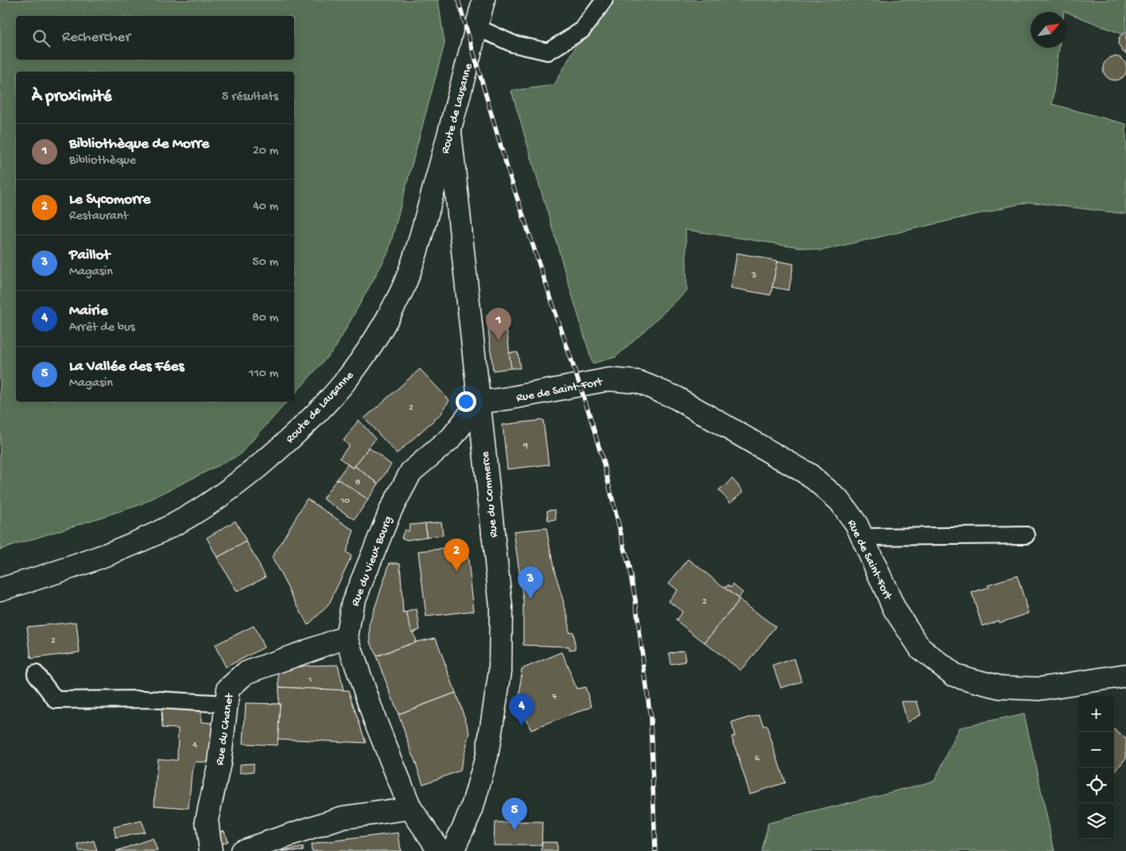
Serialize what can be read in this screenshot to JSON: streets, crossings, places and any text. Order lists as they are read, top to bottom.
{
  "streets": {
    "street": [
      "Route de Lausanne",
      "Rue de Saint-Fort",
      "Rue du Commerce",
      "Rue du Vieux Bourg",
      "Rue du Chanet"
    ]
  },
  "crossings": [
    ["Route de Lausanne", "Rue du Commerce"],
    ["Rue de Saint-Fort", "Rue du Commerce"],
    ["Rue de Saint-Fort", "Rue du Vieux Bourg"],
    ["Rue du Commerce", "Rue du Vieux Bourg"],
    ["Rue du Vieux Bourg", "Rue du Chanet"]
  ],
  "house_numbers": [
    "3",
    "2",
    "9",
    "8",
    "10",
    "2",
    "2",
    "1",
    "7",
    "4",
    "6"
  ],
  "north": "top right",
  "page": {
    "search": "Rechercher",
    "heading": ["À proximité", "5 résultats"],
    "list": [
      {
        "mark": "1",
        "name": "Bibliothèque de Morre",
        "note": "Bibliothèque",
        "value": "20 m"
      },
      {
        "mark": "2",
        "name": "Le Sycomorre",
        "note": "Restaurant",
        "value": "40 m"
      },
      {
        "mark": "3",
        "name": "Paillot",
        "note": "Magasin",
        "value": "50 m"
      },
      {
        "mark": "4",
        "name": "Mairie",
        "note": "Arrêt de bus",
        "value": "80 m"
      },
      {
        "mark": "5",
        "name": "La Vallée des Fées",
        "note": "Magasin",
        "value": "110 m"
      }
    ],
    "pins": [
      "1",
      "2",
      "3",
      "4",
      "5"
    ],
    "map_buttons": ["+", "−"]
  }
}
